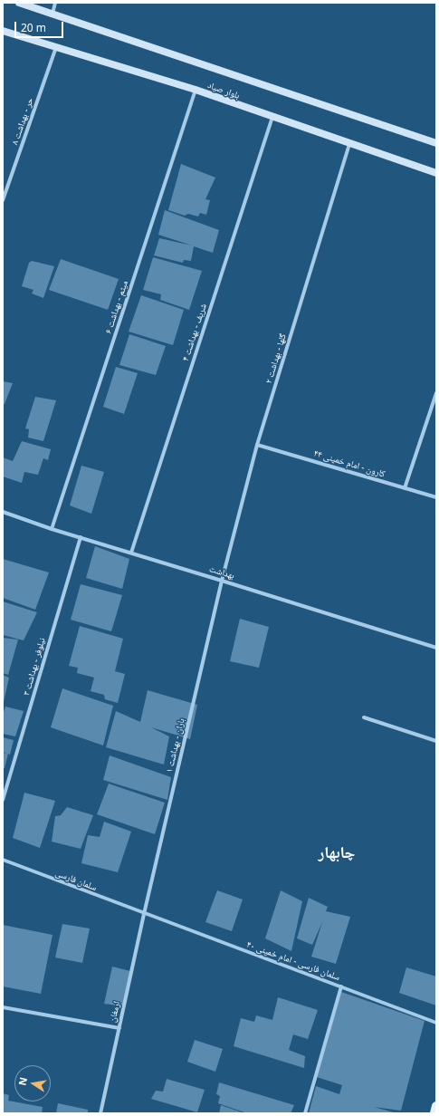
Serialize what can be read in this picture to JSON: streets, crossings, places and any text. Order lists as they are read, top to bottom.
{
  "streets": {
    "main road": ["بلوار صیاد"],
    "street": [
      "حر - بهداشت ۸",
      "میثم - بهداشت ۶",
      "شریف - بهداشت ۴",
      "گلها - بهداشت ۲",
      "کارون - امام خمینی ۴۴",
      "بهداشت",
      "نیلوفر - بهداشت ۳",
      "باران - بهداشت ۱",
      "سلمان فارسی",
      "سلمان فارسی - امام خمینی ۴۰",
      "ارمغان"
    ]
  },
  "crossings": [
    ["بلوار صیاد", "حر - بهداشت ۸"],
    ["بلوار صیاد", "میثم - بهداشت ۶"],
    ["بلوار صیاد", "شریف - بهداشت ۴"],
    ["بلوار صیاد", "گلها - بهداشت ۲"],
    ["میثم - بهداشت ۶", "بهداشت"],
    ["شریف - بهداشت ۴", "بهداشت"],
    ["گلها - بهداشت ۲", "کارون - امام خمینی ۴۴"],
    ["گلها - بهداشت ۲", "بهداشت"],
    ["گلها - بهداشت ۲", "باران - بهداشت ۱"],
    ["بهداشت", "نیلوفر - بهداشت ۳"],
    ["بهداشت", "باران - بهداشت ۱"],
    ["باران - بهداشت ۱", "سلمان فارسی"],
    ["باران - بهداشت ۱", "سلمان فارسی - امام خمینی ۴۰"],
    ["باران - بهداشت ۱", "ارمغان"],
    ["سلمان فارسی", "سلمان فارسی - امام خمینی ۴۰"],
    ["سلمان فارسی", "ارمغان"],
    ["سلمان فارسی - امام خمینی ۴۰", "ارمغان"]
  ],
  "districts": ["چابهار"],
  "scale_bar": "20 m",
  "north": "left"
}
